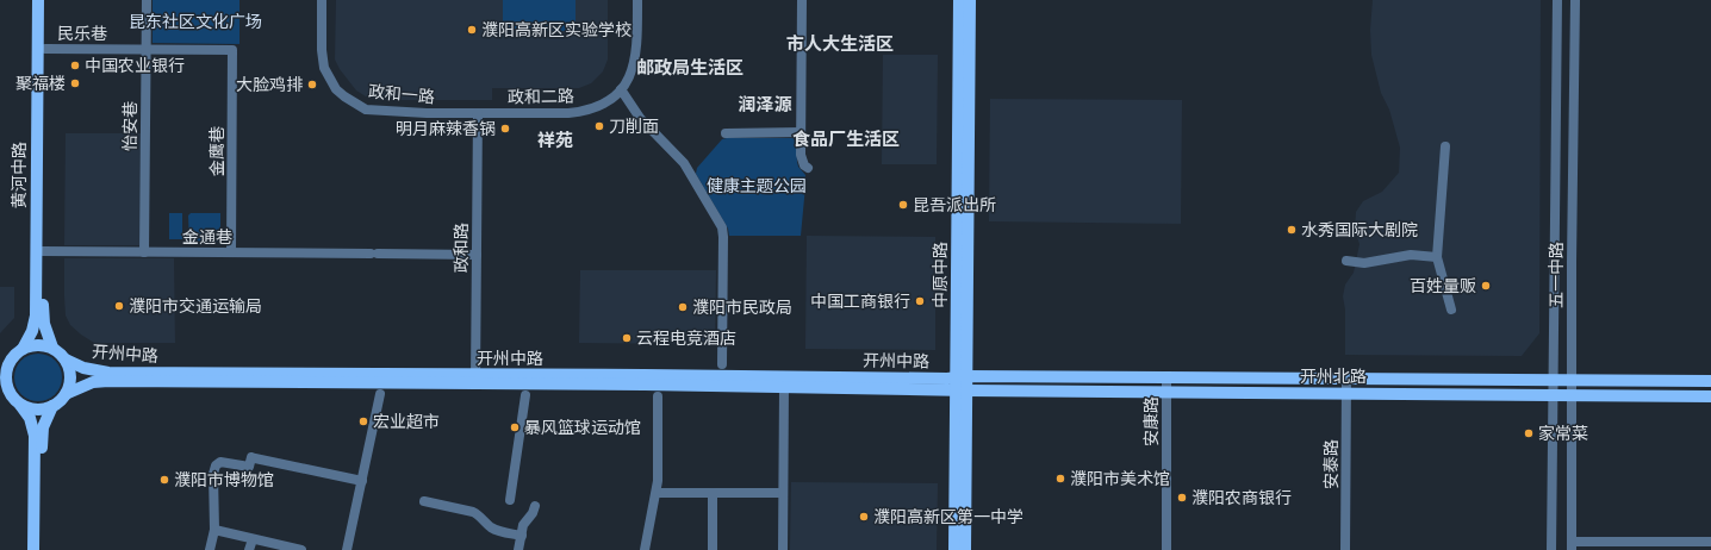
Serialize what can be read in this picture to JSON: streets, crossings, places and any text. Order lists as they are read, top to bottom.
{
  "streets": {
    "main road": [
      "黄河中路",
      "中原中路",
      "开州中路",
      "开州北路"
    ],
    "street": [
      "民乐巷",
      "政和一路",
      "政和二路",
      "怡安巷",
      "金鹰巷",
      "金通巷",
      "政和路",
      "五一中路",
      "安康路",
      "安泰路"
    ]
  },
  "crossings": [
    ["民乐巷", "怡安巷"],
    ["民乐巷", "金鹰巷"],
    ["民乐巷", "黄河中路"],
    ["政和一路", "政和二路"],
    ["政和一路", "政和路"],
    ["政和二路", "政和路"],
    ["怡安巷", "金通巷"],
    ["金鹰巷", "金通巷"],
    ["黄河中路", "金通巷"],
    ["黄河中路", "开州中路"],
    ["金通巷", "政和路"],
    ["政和路", "开州中路"],
    ["中原中路", "开州中路"],
    ["中原中路", "开州北路"],
    ["五一中路", "开州北路"],
    ["开州中路", "开州北路"],
    ["开州北路", "安康路"],
    ["开州北路", "安泰路"]
  ],
  "districts": [
    "市人大生活区",
    "邮政局生活区",
    "润泽源",
    "食品厂生活区",
    "祥苑"
  ],
  "parks": ["昆东社区文化广场", "健康主题公园"],
  "places": [
    "濮阳高新区实验学校",
    "中国农业银行",
    "聚福楼",
    "大脸鸡排",
    "刀削面",
    "明月麻辣香锅",
    "昆吾派出所",
    "水秀国际大剧院",
    "百姓量贩",
    "中国工商银行",
    "濮阳市交通运输局",
    "濮阳市民政局",
    "云程电竞酒店",
    "宏业超市",
    "暴风篮球运动馆",
    "家常菜",
    "濮阳市美术馆",
    "濮阳市博物馆",
    "濮阳农商银行",
    "濮阳高新区第一中学"
  ]
}
